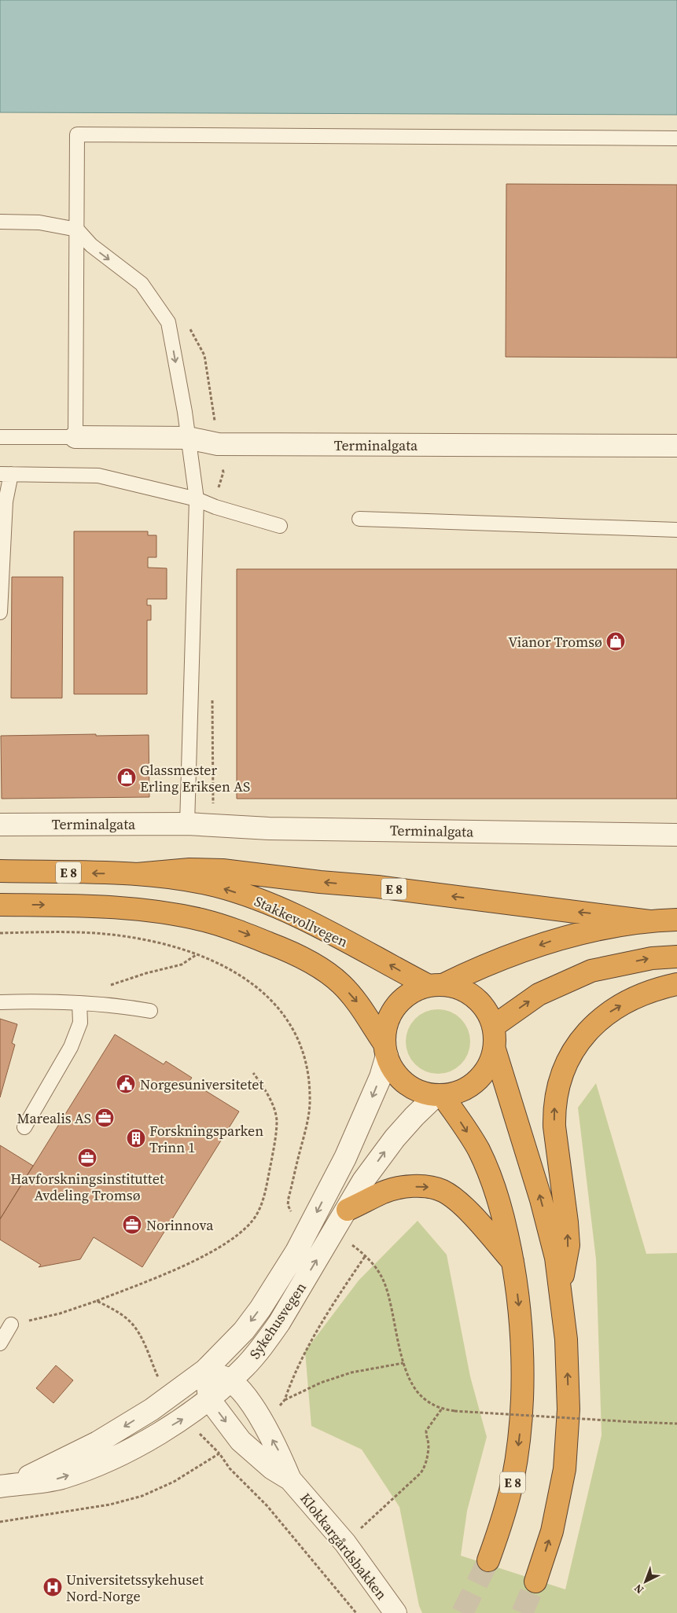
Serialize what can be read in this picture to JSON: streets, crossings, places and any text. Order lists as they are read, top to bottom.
{
  "streets": {
    "highway": ["E 8", "Stakkevollvegen"],
    "street": ["Terminalgata", "Sykehusvegen", "Klokkargårdsbakken"]
  },
  "crossings": [
    ["E 8", "Stakkevollvegen"],
    ["E 8", "Sykehusvegen"],
    ["Stakkevollvegen", "Sykehusvegen"],
    ["Sykehusvegen", "Klokkargårdsbakken"]
  ],
  "places": {
    "shop": ["Vianor Tromsø", "Glassmester Erling Eriksen AS"],
    "public building": ["Norgesuniversitetet"],
    "office": ["Marealis AS", "Havforskningsinstituttet Avdeling Tromsø", "Norinnova"],
    "building": ["Forskningsparken Trinn 1"],
    "hospital": ["Universitetssykehuset Nord-Norge"]
  },
  "north": "bottom left"
}
